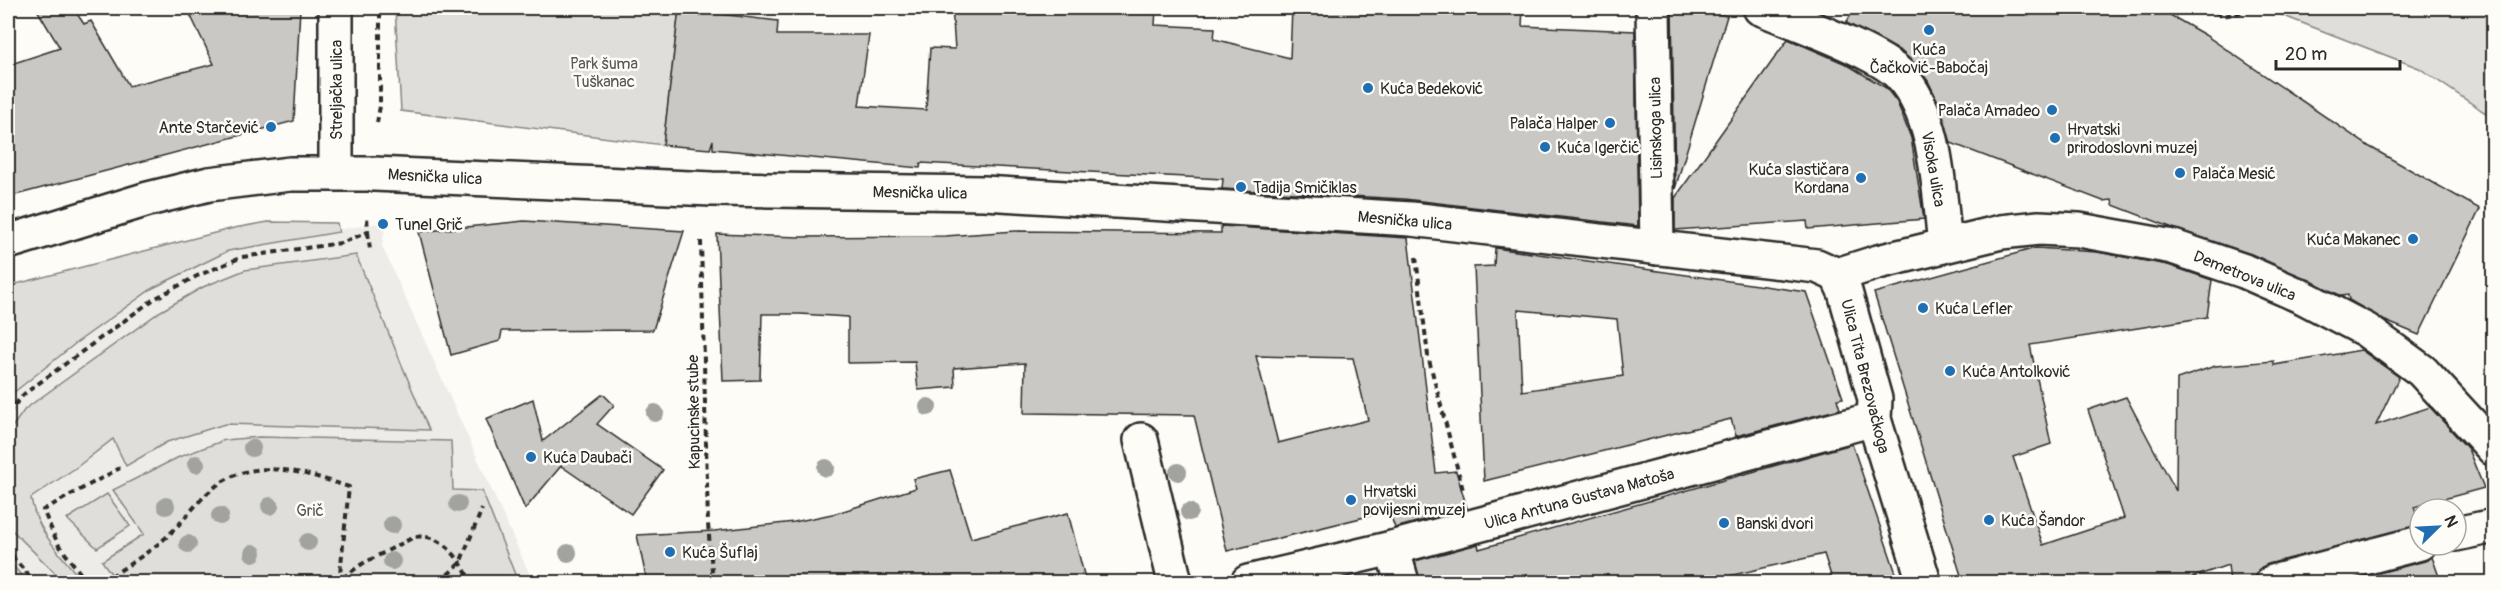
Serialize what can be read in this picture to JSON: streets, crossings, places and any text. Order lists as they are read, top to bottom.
{
  "streets": {
    "street": [
      "Streljačka ulica",
      "Lisinskoga ulica",
      "Visoka ulica",
      "Mesnička ulica",
      "Demetrova ulica",
      "Ulica Tita Brezovačkoga",
      "Ulica Antuna Gustava Matoša"
    ],
    "path": ["Kapucinske stube"]
  },
  "crossings": [
    ["Streljačka ulica", "Mesnička ulica"],
    ["Lisinskoga ulica", "Mesnička ulica"],
    ["Visoka ulica", "Demetrova ulica"],
    ["Mesnička ulica", "Demetrova ulica"],
    ["Mesnička ulica", "Ulica Tita Brezovačkoga"],
    ["Demetrova ulica", "Ulica Tita Brezovačkoga"],
    ["Ulica Tita Brezovačkoga", "Ulica Antuna Gustava Matoša"]
  ],
  "parks": ["Park šuma Tuškanac", "Grič"],
  "places": [
    "Kuća Čačković-Babočaj",
    "Kuća Bedeković",
    "Palača Amadeo",
    "Palača Halper",
    "Ante Starčević",
    "Hrvatski prirodoslovni muzej",
    "Kuća Igerčić",
    "Palača Mesić",
    "Kuća slastičara Kordana",
    "Tadija Smičiklas",
    "Tunel Grič",
    "Kuća Makanec",
    "Kuća Lefler",
    "Kuća Antolković",
    "Kuća Daubači",
    "Hrvatski povijesni muzej",
    "Kuća Šandor",
    "Banski dvori",
    "Kuća Šuflaj"
  ],
  "scale_bar": "20 m",
  "north": "top right"
}
